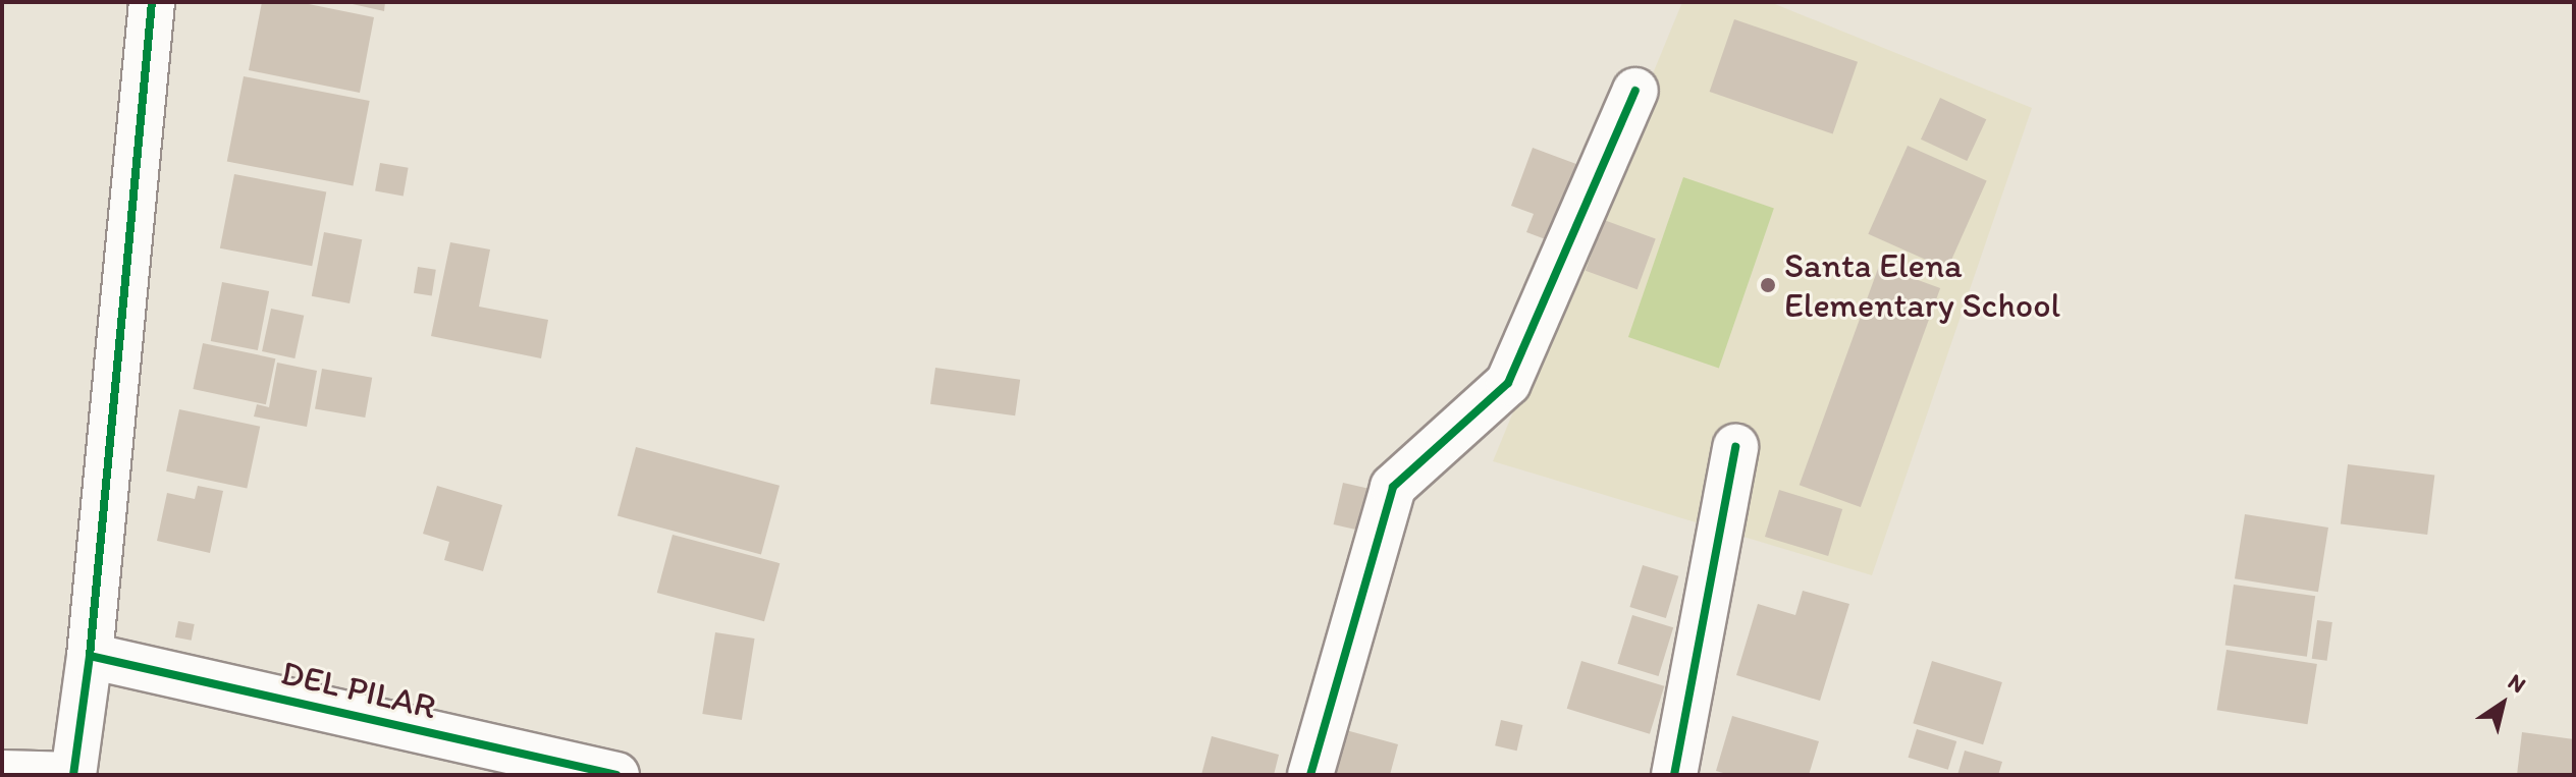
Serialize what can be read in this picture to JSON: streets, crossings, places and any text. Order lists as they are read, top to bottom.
{
  "streets": {
    "street": ["DEL PILAR"]
  },
  "places": ["Santa Elena Elementary School"],
  "north": "top right"
}
